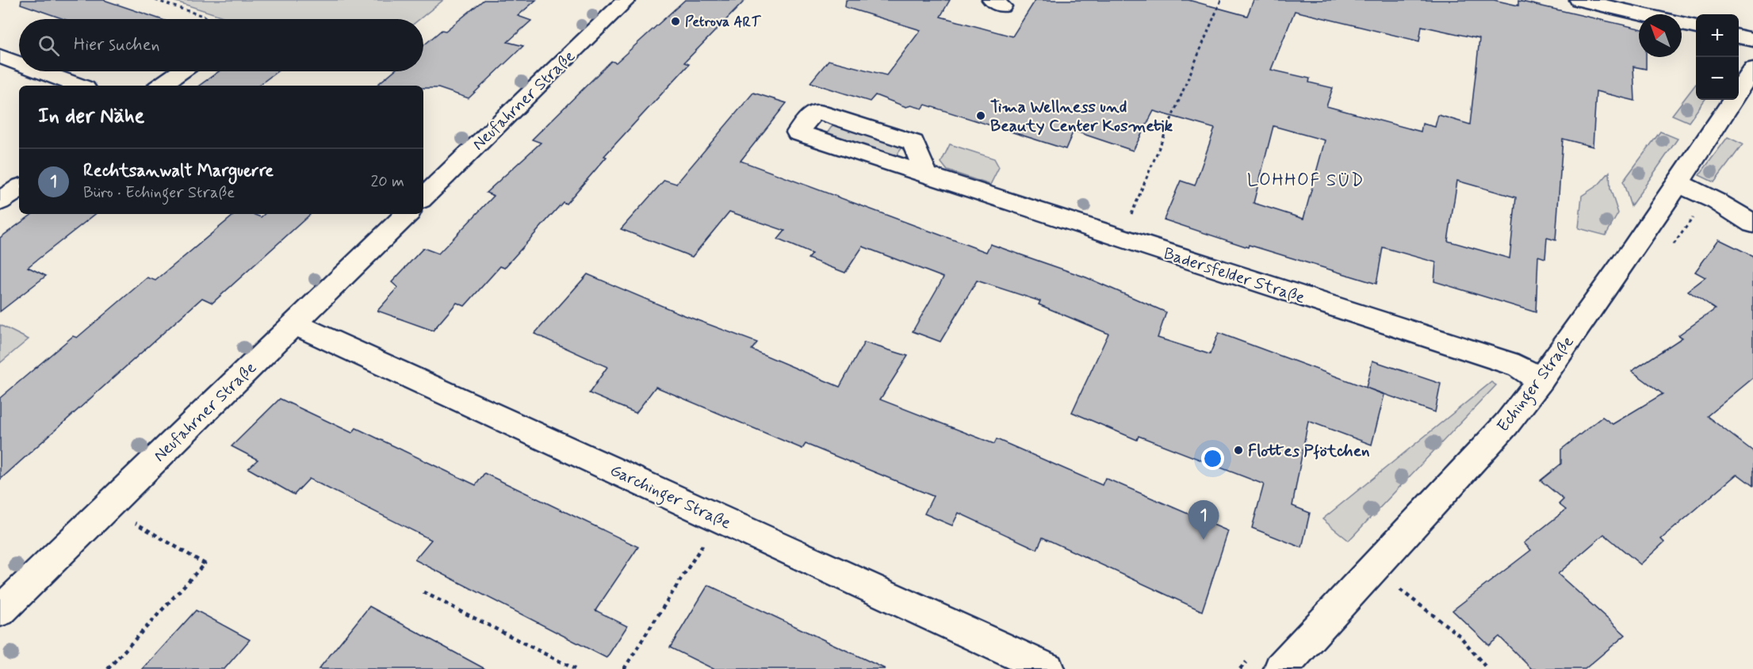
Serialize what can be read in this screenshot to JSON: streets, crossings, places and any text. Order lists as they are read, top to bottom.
{
  "streets": {
    "street": [
      "Neufahrner Straße",
      "Badersfelder Straße",
      "Echinger Straße",
      "Garchinger Straße"
    ]
  },
  "crossings": [
    ["Neufahrner Straße", "Garchinger Straße"],
    ["Badersfelder Straße", "Echinger Straße"]
  ],
  "districts": ["LOHHOF SÜD"],
  "places": ["Petrova ART", "Tima Wellness und Beauty Center Kosmetik", "Flottes Pfötchen"],
  "north": "top left",
  "page": {
    "map_buttons": ["+", "−"],
    "search": "Hier suchen",
    "heading": "In der Nähe",
    "list": [
      {
        "mark": "1",
        "name": "Rechtsanwalt Marguerre",
        "note": "Büro · Echinger Straße",
        "value": "20 m"
      }
    ],
    "pins": "1"
  }
}
